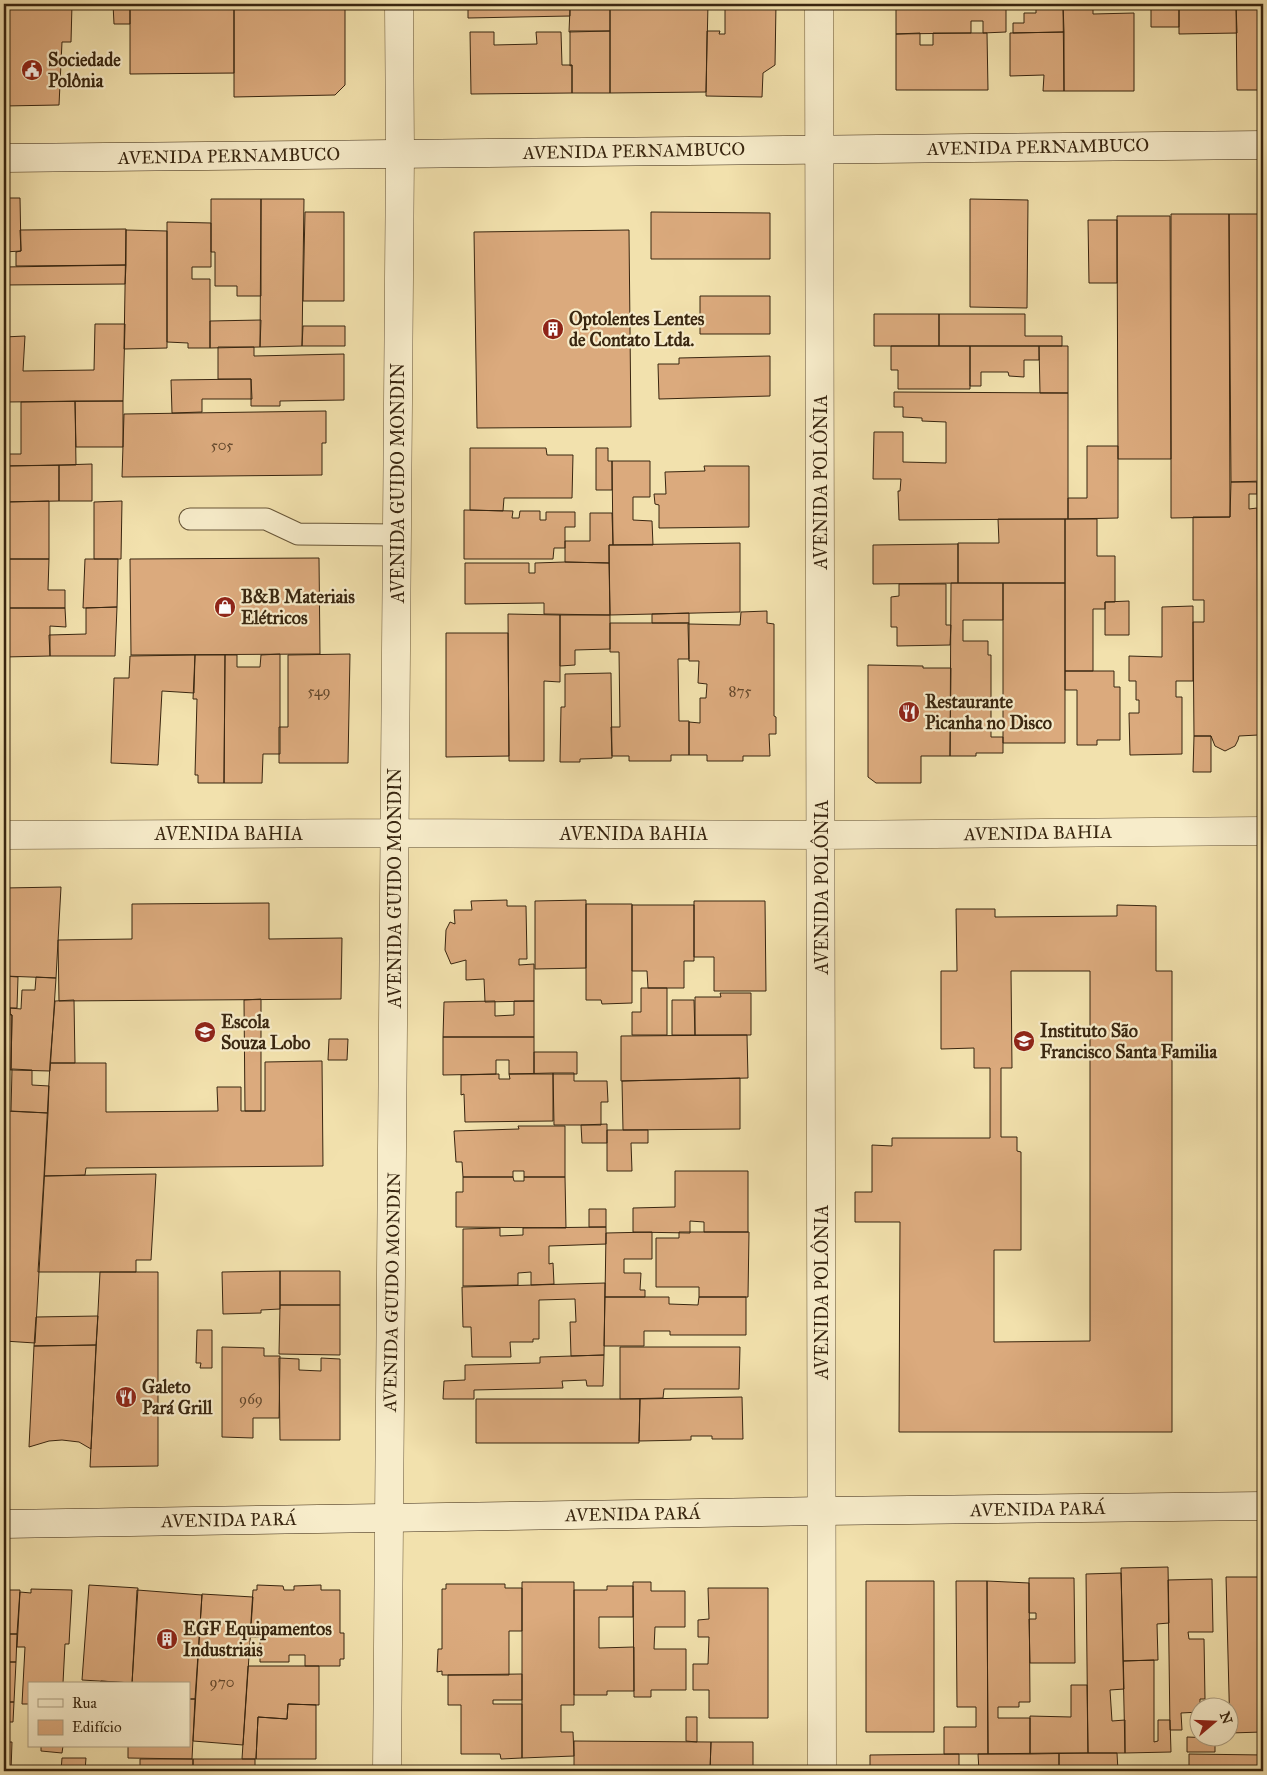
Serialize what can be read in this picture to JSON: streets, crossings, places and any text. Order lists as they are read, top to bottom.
{
  "streets": {
    "street": [
      "AVENIDA PERNAMBUCO",
      "AVENIDA POLÔNIA",
      "AVENIDA GUIDO MONDIN",
      "AVENIDA BAHIA",
      "AVENIDA PARÁ"
    ]
  },
  "crossings": [
    ["AVENIDA PERNAMBUCO", "AVENIDA POLÔNIA"],
    ["AVENIDA PERNAMBUCO", "AVENIDA GUIDO MONDIN"],
    ["AVENIDA POLÔNIA", "AVENIDA BAHIA"],
    ["AVENIDA POLÔNIA", "AVENIDA PARÁ"],
    ["AVENIDA GUIDO MONDIN", "AVENIDA BAHIA"],
    ["AVENIDA GUIDO MONDIN", "AVENIDA PARÁ"]
  ],
  "places": {
    "public building": ["Sociedade Polônia"],
    "building": ["Optolentes Lentes de Contato Ltda.", "EGF Equipamentos Industriais"],
    "shop": ["B&B Materiais Elétricos"],
    "restaurant": ["Restaurante Picanha no Disco", "Galeto Pará Grill"],
    "school or university": ["Escola Souza Lobo", "Instituto São Francisco Santa Familia"]
  },
  "house_numbers": [
    "505",
    "549",
    "875",
    "969",
    "970"
  ],
  "legend": ["Rua", "Edifício"],
  "north": "right"
}
